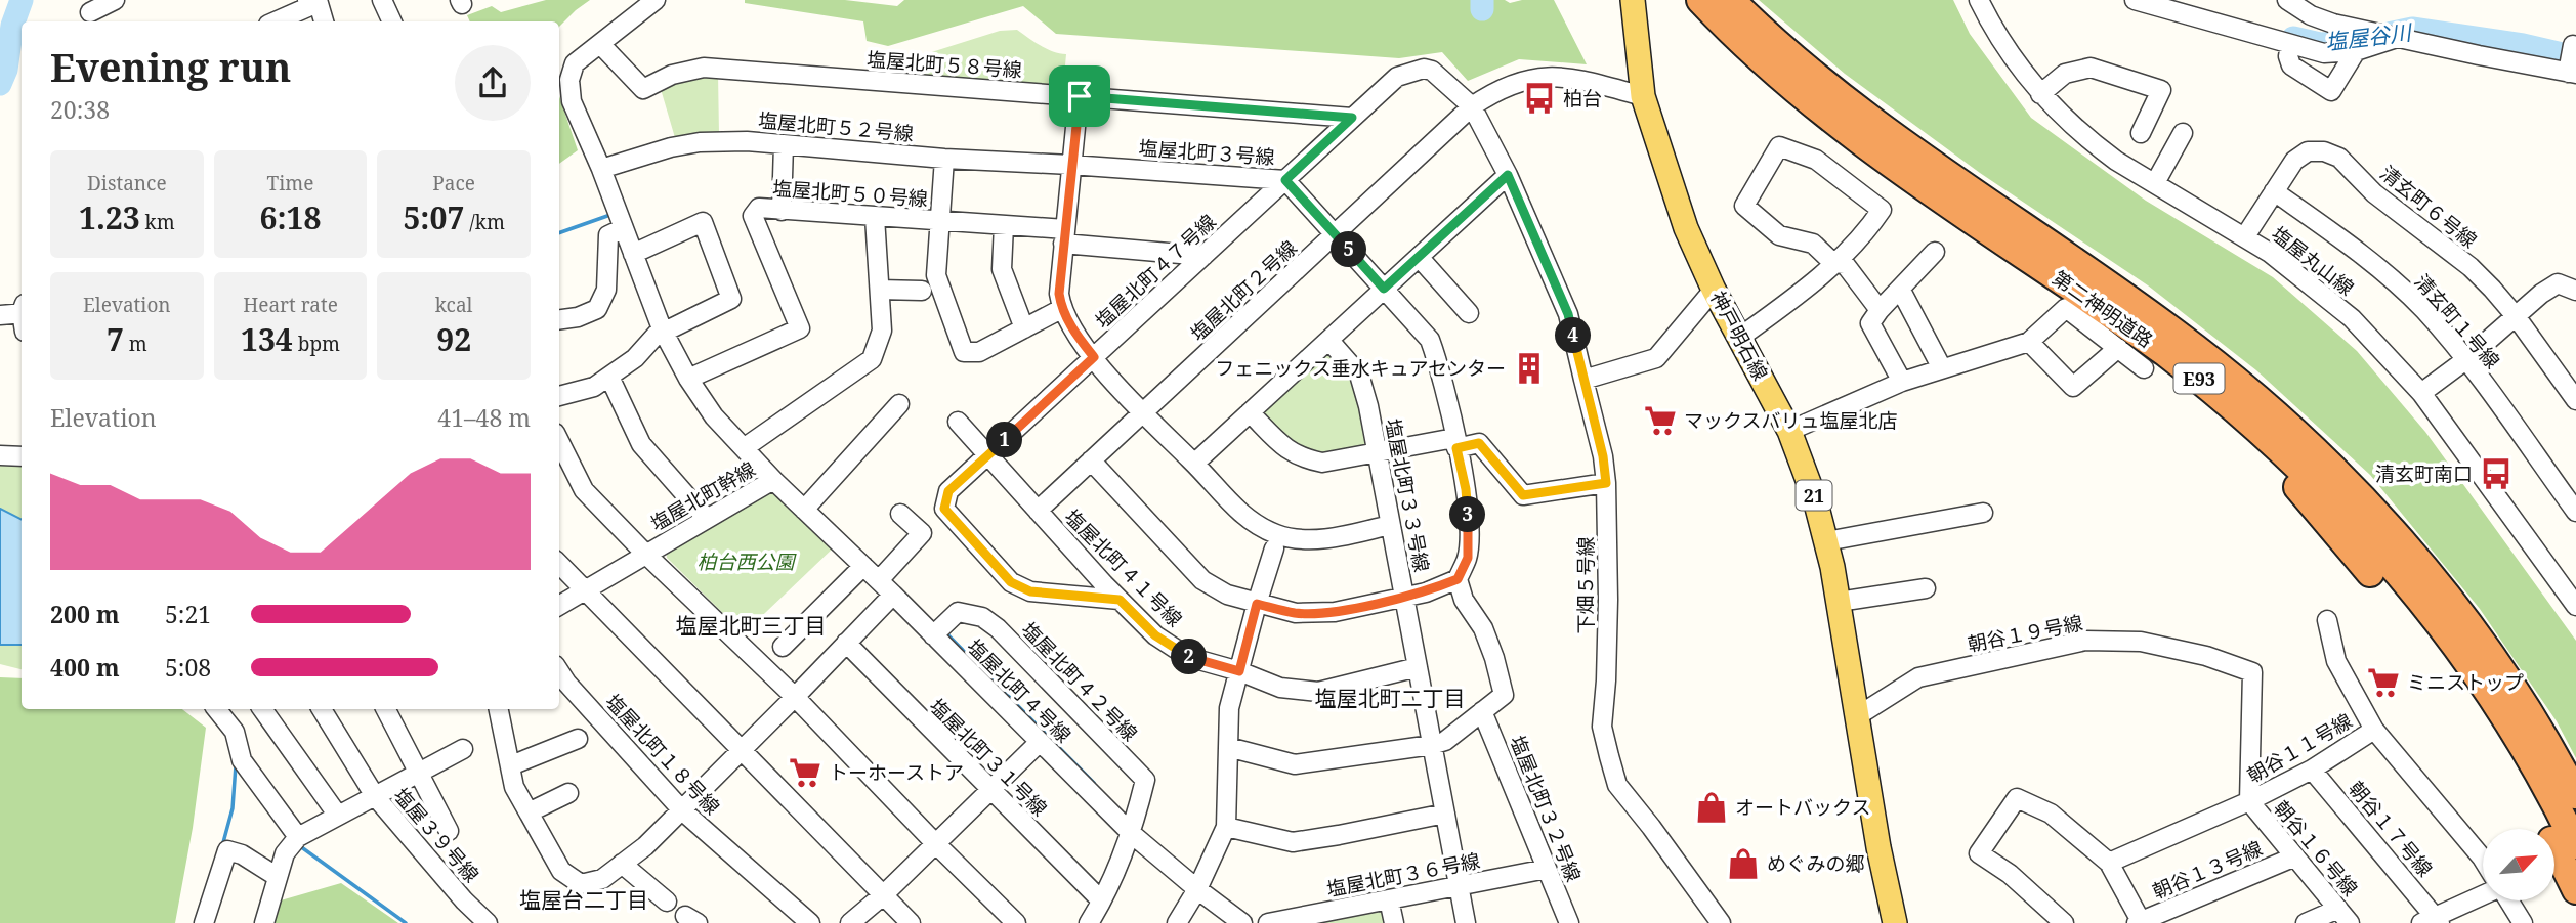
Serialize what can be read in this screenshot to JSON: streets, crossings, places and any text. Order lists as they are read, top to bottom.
{
  "streets": {
    "highway": ["第二神明道路", "E93"],
    "main road": ["神戸明石線", "21"],
    "street": [
      "塩屋北町５８号線",
      "塩屋北町５２号線",
      "塩屋北町３号線",
      "塩屋北町５０号線",
      "清玄町６号線",
      "塩屋丸山線",
      "塩屋北町４７号線",
      "塩屋北町２号線",
      "清玄町１号線",
      "塩屋北町３３号線",
      "塩屋北町幹線",
      "塩屋北町４１号線",
      "下畑５号線",
      "朝谷１９号線",
      "塩屋北町４２号線",
      "塩屋北町４号線",
      "朝谷１１号線",
      "塩屋北町１８号線",
      "塩屋北町３１号線",
      "塩屋北町３２号線",
      "朝谷１７号線",
      "塩屋３９号線",
      "朝谷１６号線",
      "朝谷１３号線",
      "塩屋北町３６号線"
    ]
  },
  "crossings": [
    ["塩屋北町５８号線", "塩屋北町４７号線"],
    ["塩屋北町５８号線", "塩屋北町幹線"],
    ["塩屋北町５２号線", "塩屋北町３号線"],
    ["塩屋北町５２号線", "塩屋北町幹線"],
    ["塩屋北町３号線", "塩屋北町４７号線"],
    ["塩屋北町３号線", "塩屋北町２号線"],
    ["塩屋北町５０号線", "塩屋北町４７号線"],
    ["塩屋北町５０号線", "塩屋北町幹線"],
    ["清玄町６号線", "塩屋丸山線"],
    ["清玄町６号線", "清玄町１号線"],
    ["塩屋北町４７号線", "塩屋北町２号線"],
    ["塩屋北町４７号線", "塩屋北町４１号線"],
    ["塩屋北町４７号線", "下畑５号線"],
    ["塩屋北町２号線", "神戸明石線"],
    ["塩屋北町２号線", "塩屋北町４１号線"],
    ["塩屋北町２号線", "下畑５号線"],
    ["神戸明石線", "朝谷１９号線"],
    ["塩屋北町３３号線", "塩屋北町４１号線"],
    ["塩屋北町３３号線", "塩屋北町３６号線"],
    ["塩屋北町幹線", "塩屋北町４号線"],
    ["朝谷１９号線", "朝谷１１号線"],
    ["朝谷１９号線", "朝谷１６号線"],
    ["塩屋北町４２号線", "塩屋北町４号線"],
    ["朝谷１１号線", "朝谷１７号線"],
    ["朝谷１１号線", "朝谷１６号線"],
    ["塩屋北町３２号線", "塩屋北町３６号線"],
    ["朝谷１６号線", "朝谷１３号線"]
  ],
  "districts": ["塩屋北町三丁目", "塩屋北町二丁目", "塩屋台二丁目"],
  "water": ["塩屋谷川"],
  "parks": ["柏台西公園"],
  "places": {
    "bus stop": ["柏台", "清玄町南口"],
    "building": ["フェニックス垂水キュアセンター"],
    "supermarket": ["マックスバリュ塩屋北店", "ミニストップ", "トーホーストア"],
    "shop": ["オートバックス", "めぐみの郷"]
  },
  "north": "top right",
  "page": {
    "heading": ["Evening run", "20:38"],
    "stats": [
      ["Distance", "1.23 km"],
      ["Time", "6:18"],
      ["Pace", "5:07 /km"],
      ["Elevation", "7 m"],
      ["Heart rate", "134 bpm"],
      ["kcal", "92"]
    ],
    "pins": [
      "5",
      "4",
      "1",
      "3",
      "2"
    ],
    "chart": ["Elevation", "41–48 m"],
    "list": [
      {
        "name": "200 m",
        "note": "5:21"
      },
      {
        "name": "400 m",
        "note": "5:08"
      }
    ]
  }
}
